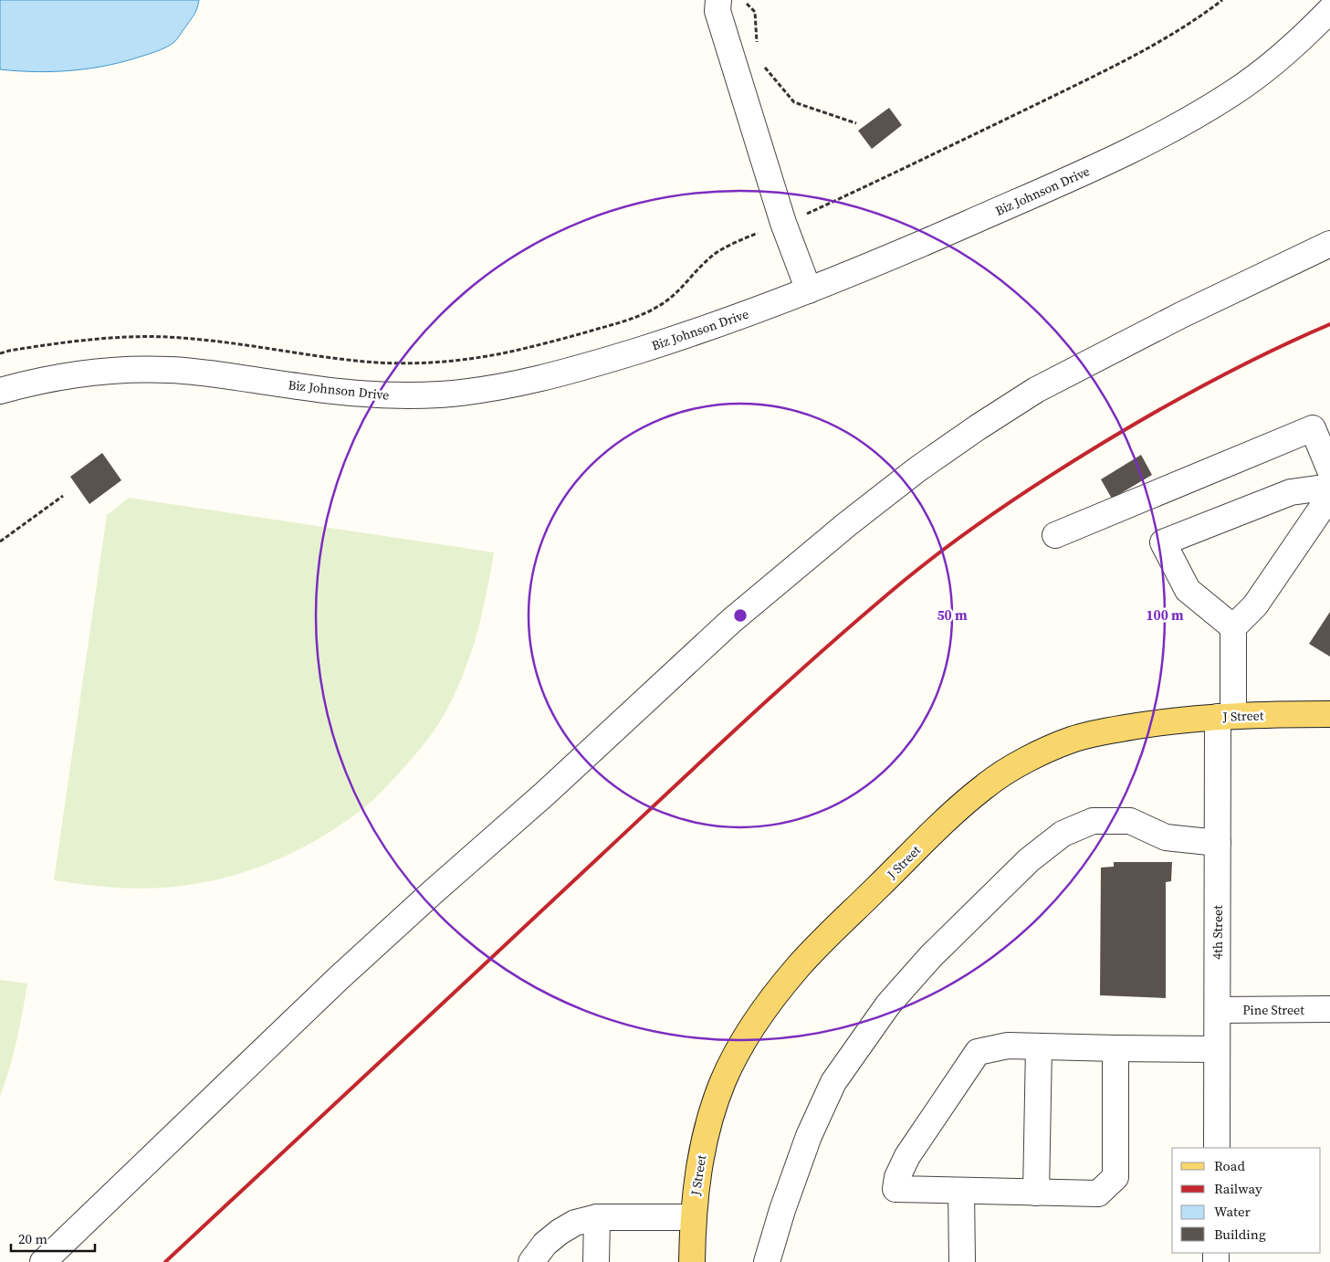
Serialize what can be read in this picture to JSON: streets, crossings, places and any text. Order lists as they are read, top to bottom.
{
  "streets": {
    "main road": ["J Street"],
    "street": ["Biz Johnson Drive", "4th Street", "Pine Street"]
  },
  "crossings": [
    ["J Street", "4th Street"],
    ["4th Street", "Pine Street"]
  ],
  "legend": [
    "Road",
    "Railway",
    "Water",
    "Building"
  ],
  "scale_bar": "20 m",
  "rings": ["50 m", "100 m"]
}
